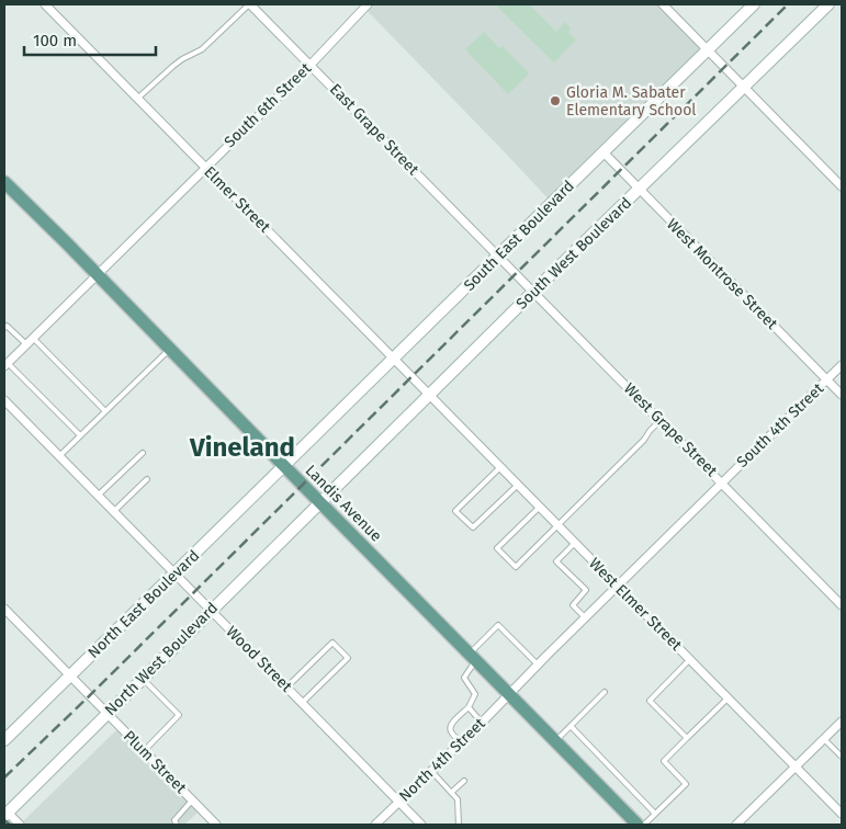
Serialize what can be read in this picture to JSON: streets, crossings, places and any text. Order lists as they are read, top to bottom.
{
  "streets": {
    "main road": [
      "South East Boulevard",
      "South West Boulevard",
      "Landis Avenue",
      "North East Boulevard",
      "North West Boulevard"
    ],
    "street": [
      "South 6th Street",
      "East Grape Street",
      "Elmer Street",
      "West Montrose Street",
      "South 4th Street",
      "West Grape Street",
      "West Elmer Street",
      "Wood Street",
      "North 4th Street",
      "Plum Street"
    ]
  },
  "crossings": [
    ["South 6th Street", "East Grape Street"],
    ["South 6th Street", "Elmer Street"],
    ["South 6th Street", "Landis Avenue"],
    ["East Grape Street", "South East Boulevard"],
    ["East Grape Street", "West Grape Street"],
    ["Elmer Street", "South East Boulevard"],
    ["Elmer Street", "South West Boulevard"],
    ["Elmer Street", "West Elmer Street"],
    ["South East Boulevard", "West Montrose Street"],
    ["South East Boulevard", "West Grape Street"],
    ["South East Boulevard", "Landis Avenue"],
    ["South East Boulevard", "North East Boulevard"],
    ["South West Boulevard", "West Montrose Street"],
    ["South West Boulevard", "West Grape Street"],
    ["South West Boulevard", "Landis Avenue"],
    ["South West Boulevard", "West Elmer Street"],
    ["South West Boulevard", "North West Boulevard"],
    ["West Montrose Street", "South 4th Street"],
    ["South 4th Street", "West Grape Street"],
    ["South 4th Street", "Landis Avenue"],
    ["South 4th Street", "West Elmer Street"],
    ["South 4th Street", "North 4th Street"],
    ["Landis Avenue", "North East Boulevard"],
    ["Landis Avenue", "North West Boulevard"],
    ["Landis Avenue", "North 4th Street"],
    ["North East Boulevard", "Wood Street"],
    ["North East Boulevard", "Plum Street"],
    ["North West Boulevard", "Wood Street"],
    ["North West Boulevard", "Plum Street"],
    ["Wood Street", "North 4th Street"]
  ],
  "districts": ["Vineland"],
  "places": ["Gloria M. Sabater Elementary School"],
  "scale_bar": "100 m"
}
